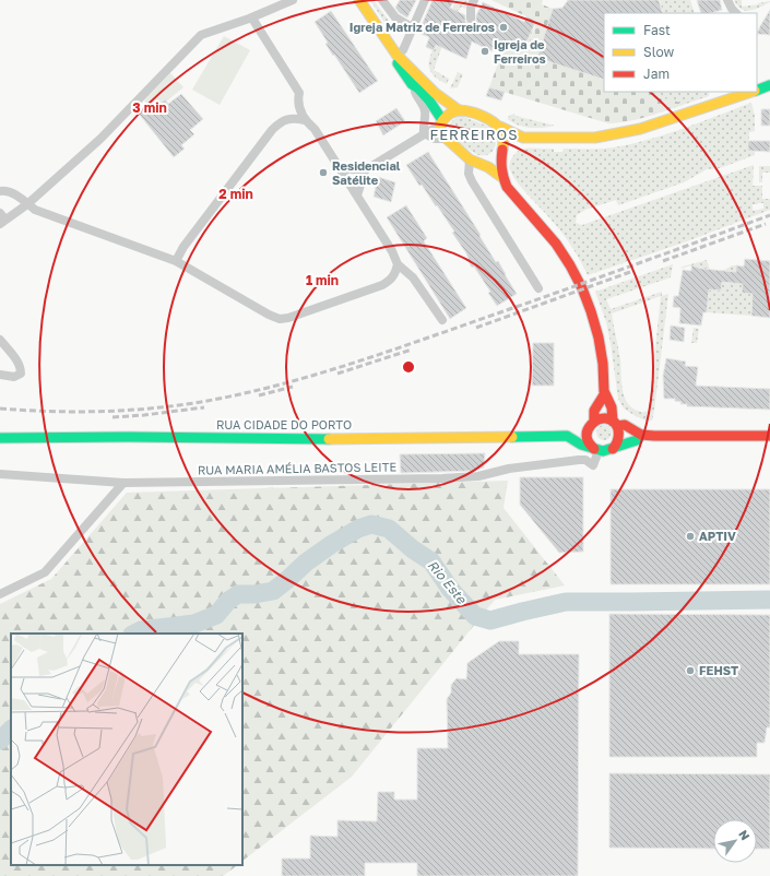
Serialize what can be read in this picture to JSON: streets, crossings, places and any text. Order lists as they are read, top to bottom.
{
  "streets": {
    "main road": ["RUA CIDADE DO PORTO"],
    "street": ["RUA MARIA AMÉLIA BASTOS LEITE"]
  },
  "crossings": [
    ["RUA CIDADE DO PORTO", "RUA MARIA AMÉLIA BASTOS LEITE"]
  ],
  "districts": ["FERREIROS"],
  "water": ["Rio Este"],
  "places": [
    "Igreja Matriz de Ferreiros",
    "Igreja de Ferreiros",
    "Residencial Satélite",
    "APTIV",
    "FEHST"
  ],
  "legend": ["Fast", "Slow", "Jam"],
  "north": "top right",
  "rings": ["3 min", "2 min", "1 min"]
}
